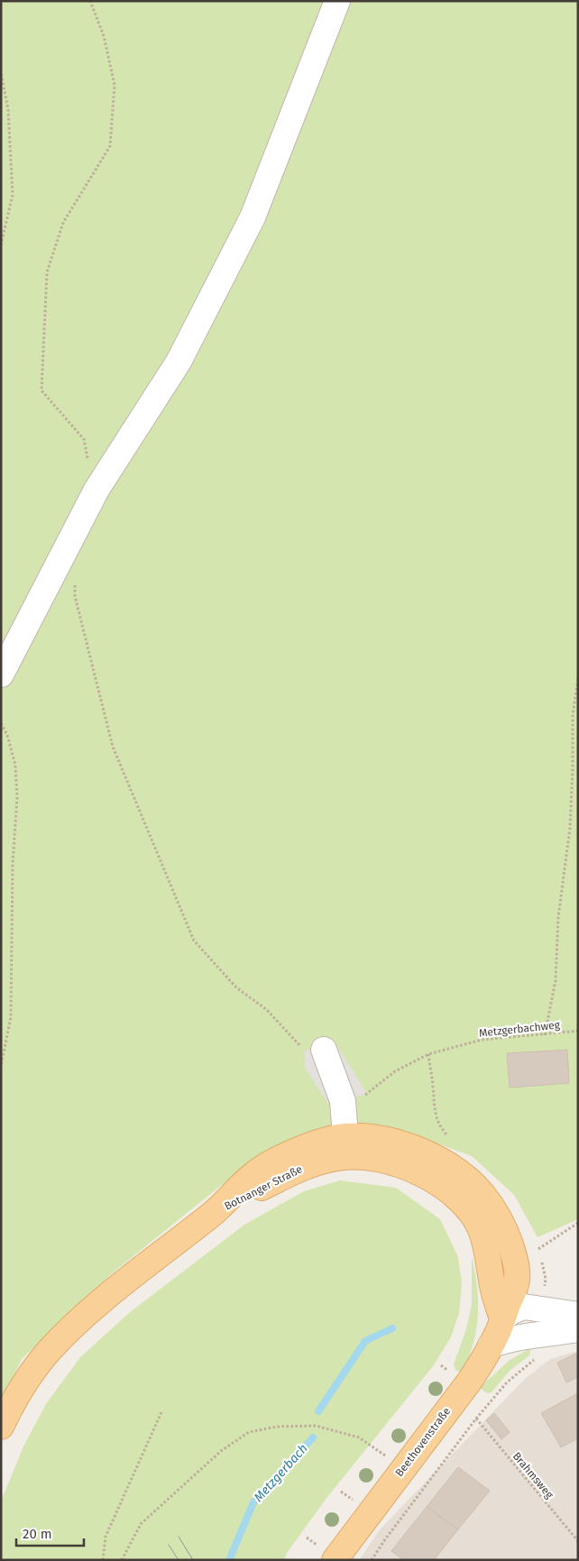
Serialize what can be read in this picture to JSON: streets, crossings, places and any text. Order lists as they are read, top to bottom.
{
  "streets": {
    "main road": ["Botnanger Straße", "Beethovenstraße"],
    "path": ["Metzgerbachweg", "Brahmsweg"]
  },
  "crossings": [
    ["Botnanger Straße", "Beethovenstraße"]
  ],
  "water": ["Metzgerbach"],
  "scale_bar": "20 m"
}
